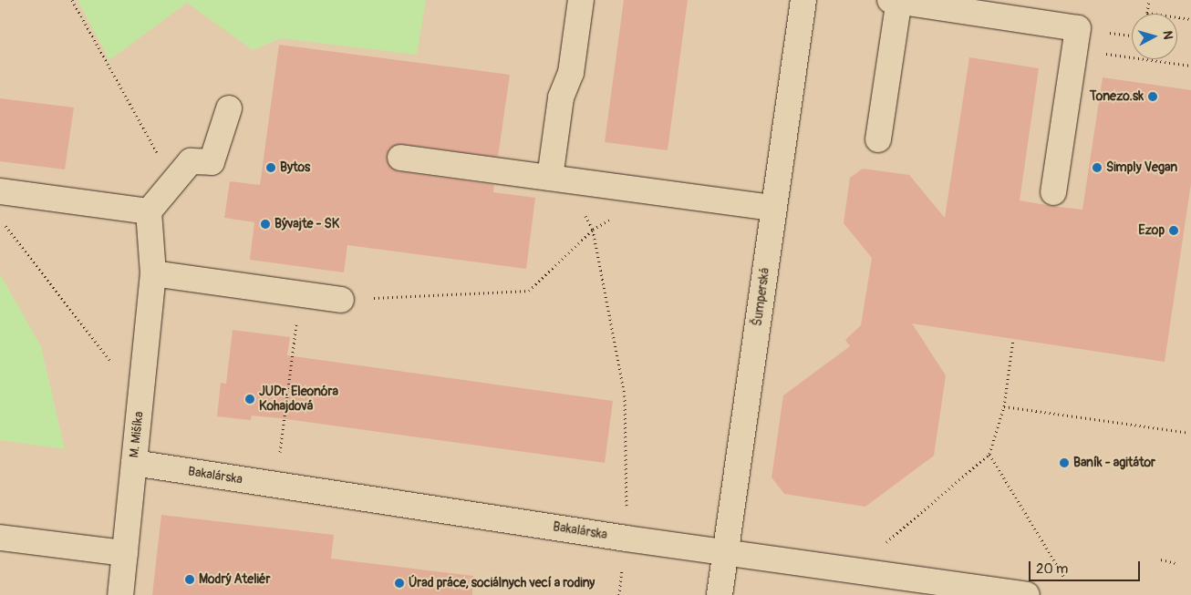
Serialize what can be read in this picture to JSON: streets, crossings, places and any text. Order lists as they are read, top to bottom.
{
  "streets": {
    "street": ["Šumperská", "M. Mišíka", "Bakalárska"]
  },
  "crossings": [
    ["Šumperská", "Bakalárska"],
    ["M. Mišíka", "Bakalárska"]
  ],
  "places": [
    "Tonezo.sk",
    "Bytos",
    "Simply Vegan",
    "Bývajte - SK",
    "Ezop",
    "JUDr. Eleonóra Kohajdová",
    "Baník - agitátor",
    "Modrý Ateliér",
    "Úrad práce, sociálnych vecí a rodiny"
  ],
  "scale_bar": "20 m",
  "north": "right"
}
